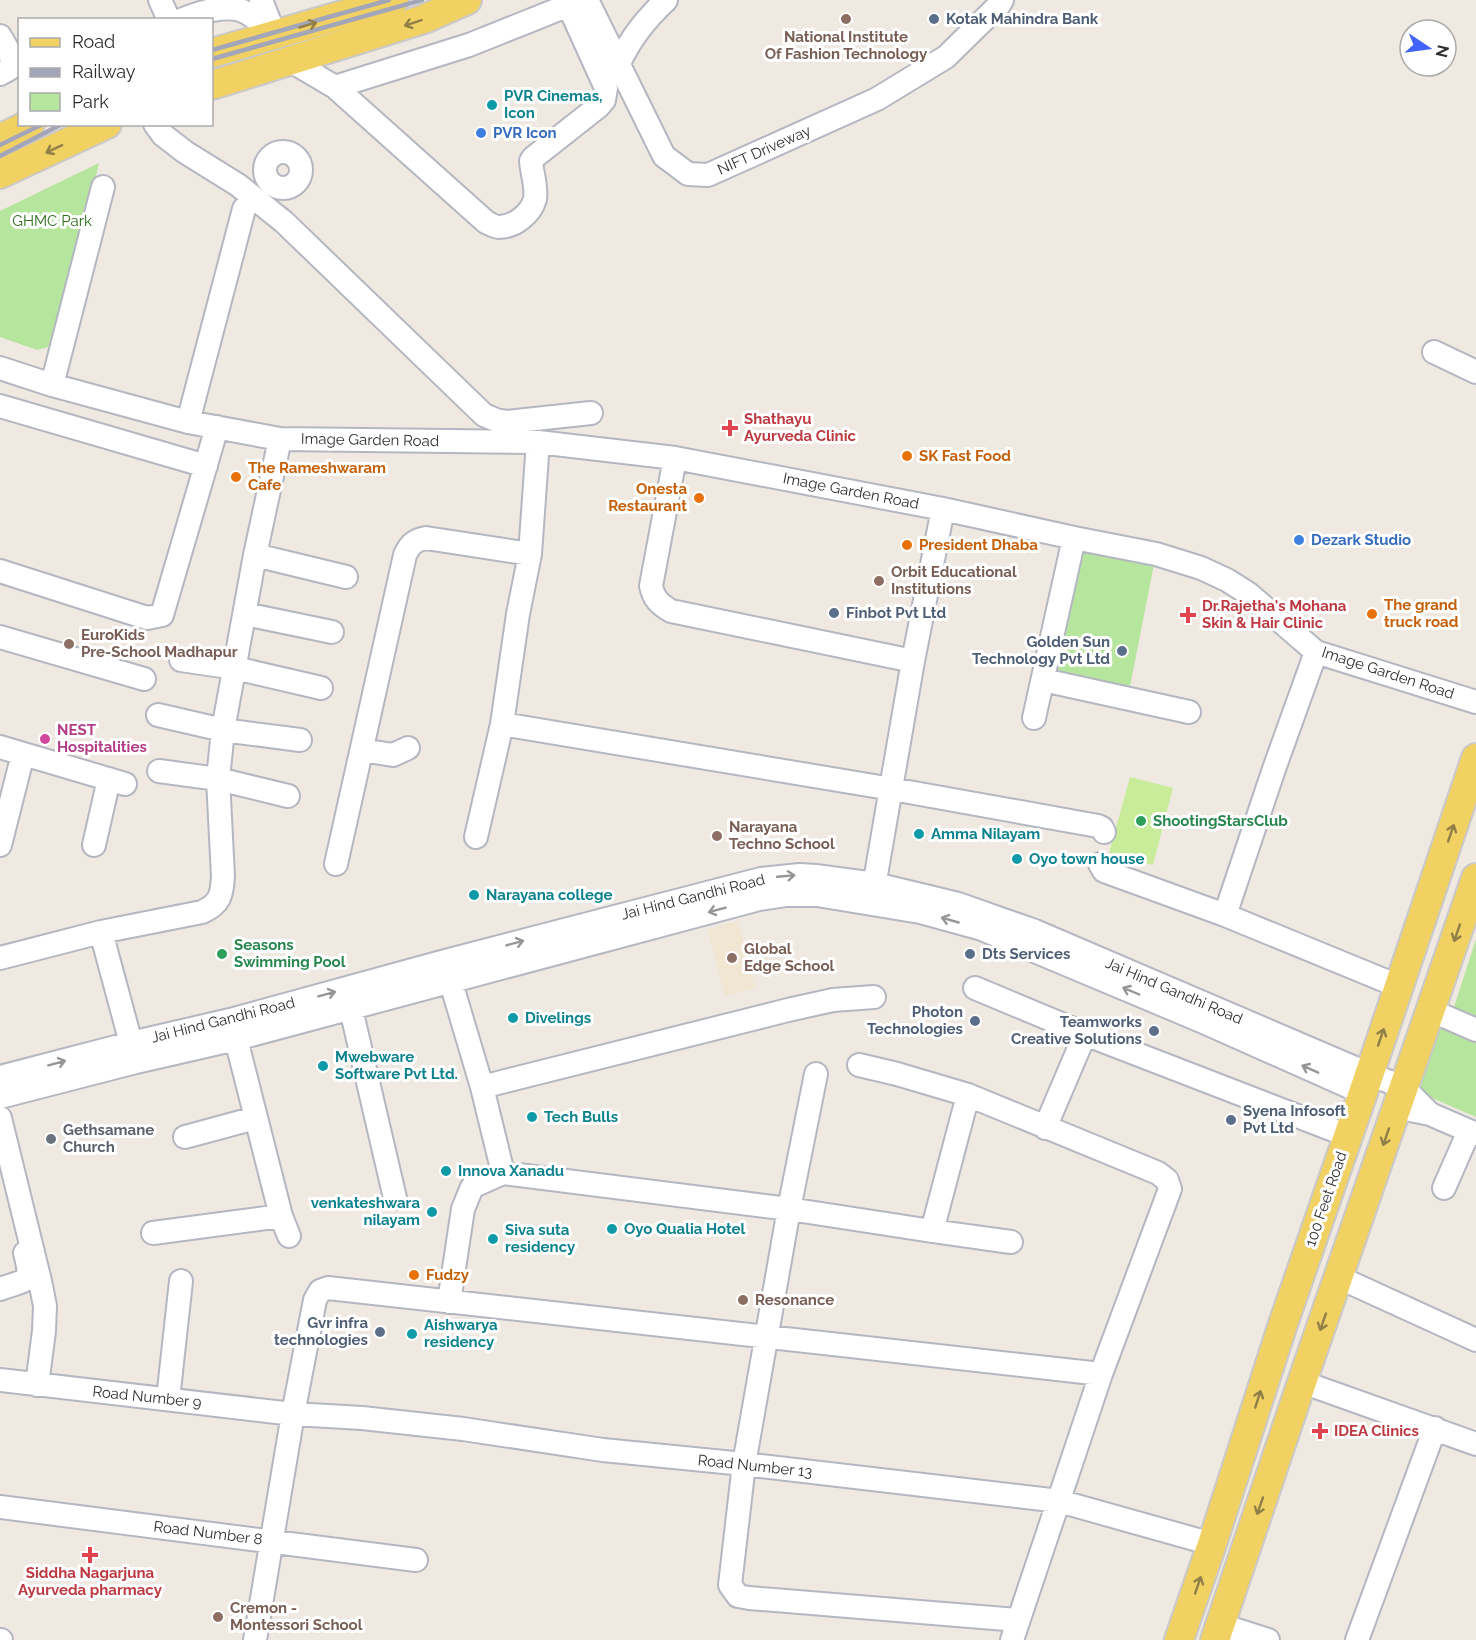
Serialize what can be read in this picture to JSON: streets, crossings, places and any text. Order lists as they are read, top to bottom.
{
  "streets": {
    "main road": ["100 Feet Road"],
    "street": [
      "NIFT Driveway",
      "Image Garden Road",
      "Jai Hind Gandhi Road",
      "Road Number 9",
      "Road Number 13",
      "Road Number 8"
    ]
  },
  "crossings": [
    ["Jai Hind Gandhi Road", "100 Feet Road"],
    ["100 Feet Road", "Road Number 13"],
    ["Road Number 9", "Road Number 13"]
  ],
  "parks": ["GHMC Park"],
  "places": {
    "other": [
      "National Institute Of Fashion Technology",
      "Kotak Mahindra Bank",
      "PVR Cinemas, Icon",
      "PVR Icon",
      "SK Fast Food",
      "The Rameshwaram Cafe",
      "Onesta Restaurant",
      "Dezark Studio",
      "President Dhaba",
      "Orbit Educational Institutions",
      "Finbot Pvt Ltd",
      "The grand truck road",
      "EuroKids Pre-School Madhapur",
      "Golden Sun Technology Pvt Ltd",
      "NEST Hospitalities",
      "ShootingStarsClub",
      "Amma Nilayam",
      "Narayana Techno School",
      "Oyo town house",
      "Narayana college",
      "Seasons Swimming Pool",
      "Dts Services",
      "Global Edge School",
      "Divelings",
      "Photon Technologies",
      "Teamworks Creative Solutions",
      "Mwebware Software Pvt Ltd.",
      "Tech Bulls",
      "Syena Infosoft Pvt Ltd",
      "Gethsamane Church",
      "Innova Xanadu",
      "venkateshwara nilayam",
      "Oyo Qualia Hotel",
      "Siva suta residency",
      "Fudzy",
      "Resonance",
      "Gvr infra technologies",
      "Aishwarya residency",
      "Cremon - Montessori School"
    ],
    "health": [
      "Shathayu Ayurveda Clinic",
      "Dr.Rajetha's Mohana Skin & Hair Clinic",
      "IDEA Clinics",
      "Siddha Nagarjuna Ayurveda pharmacy"
    ]
  },
  "legend": ["Road", "Railway", "Park"],
  "north": "right"
}
